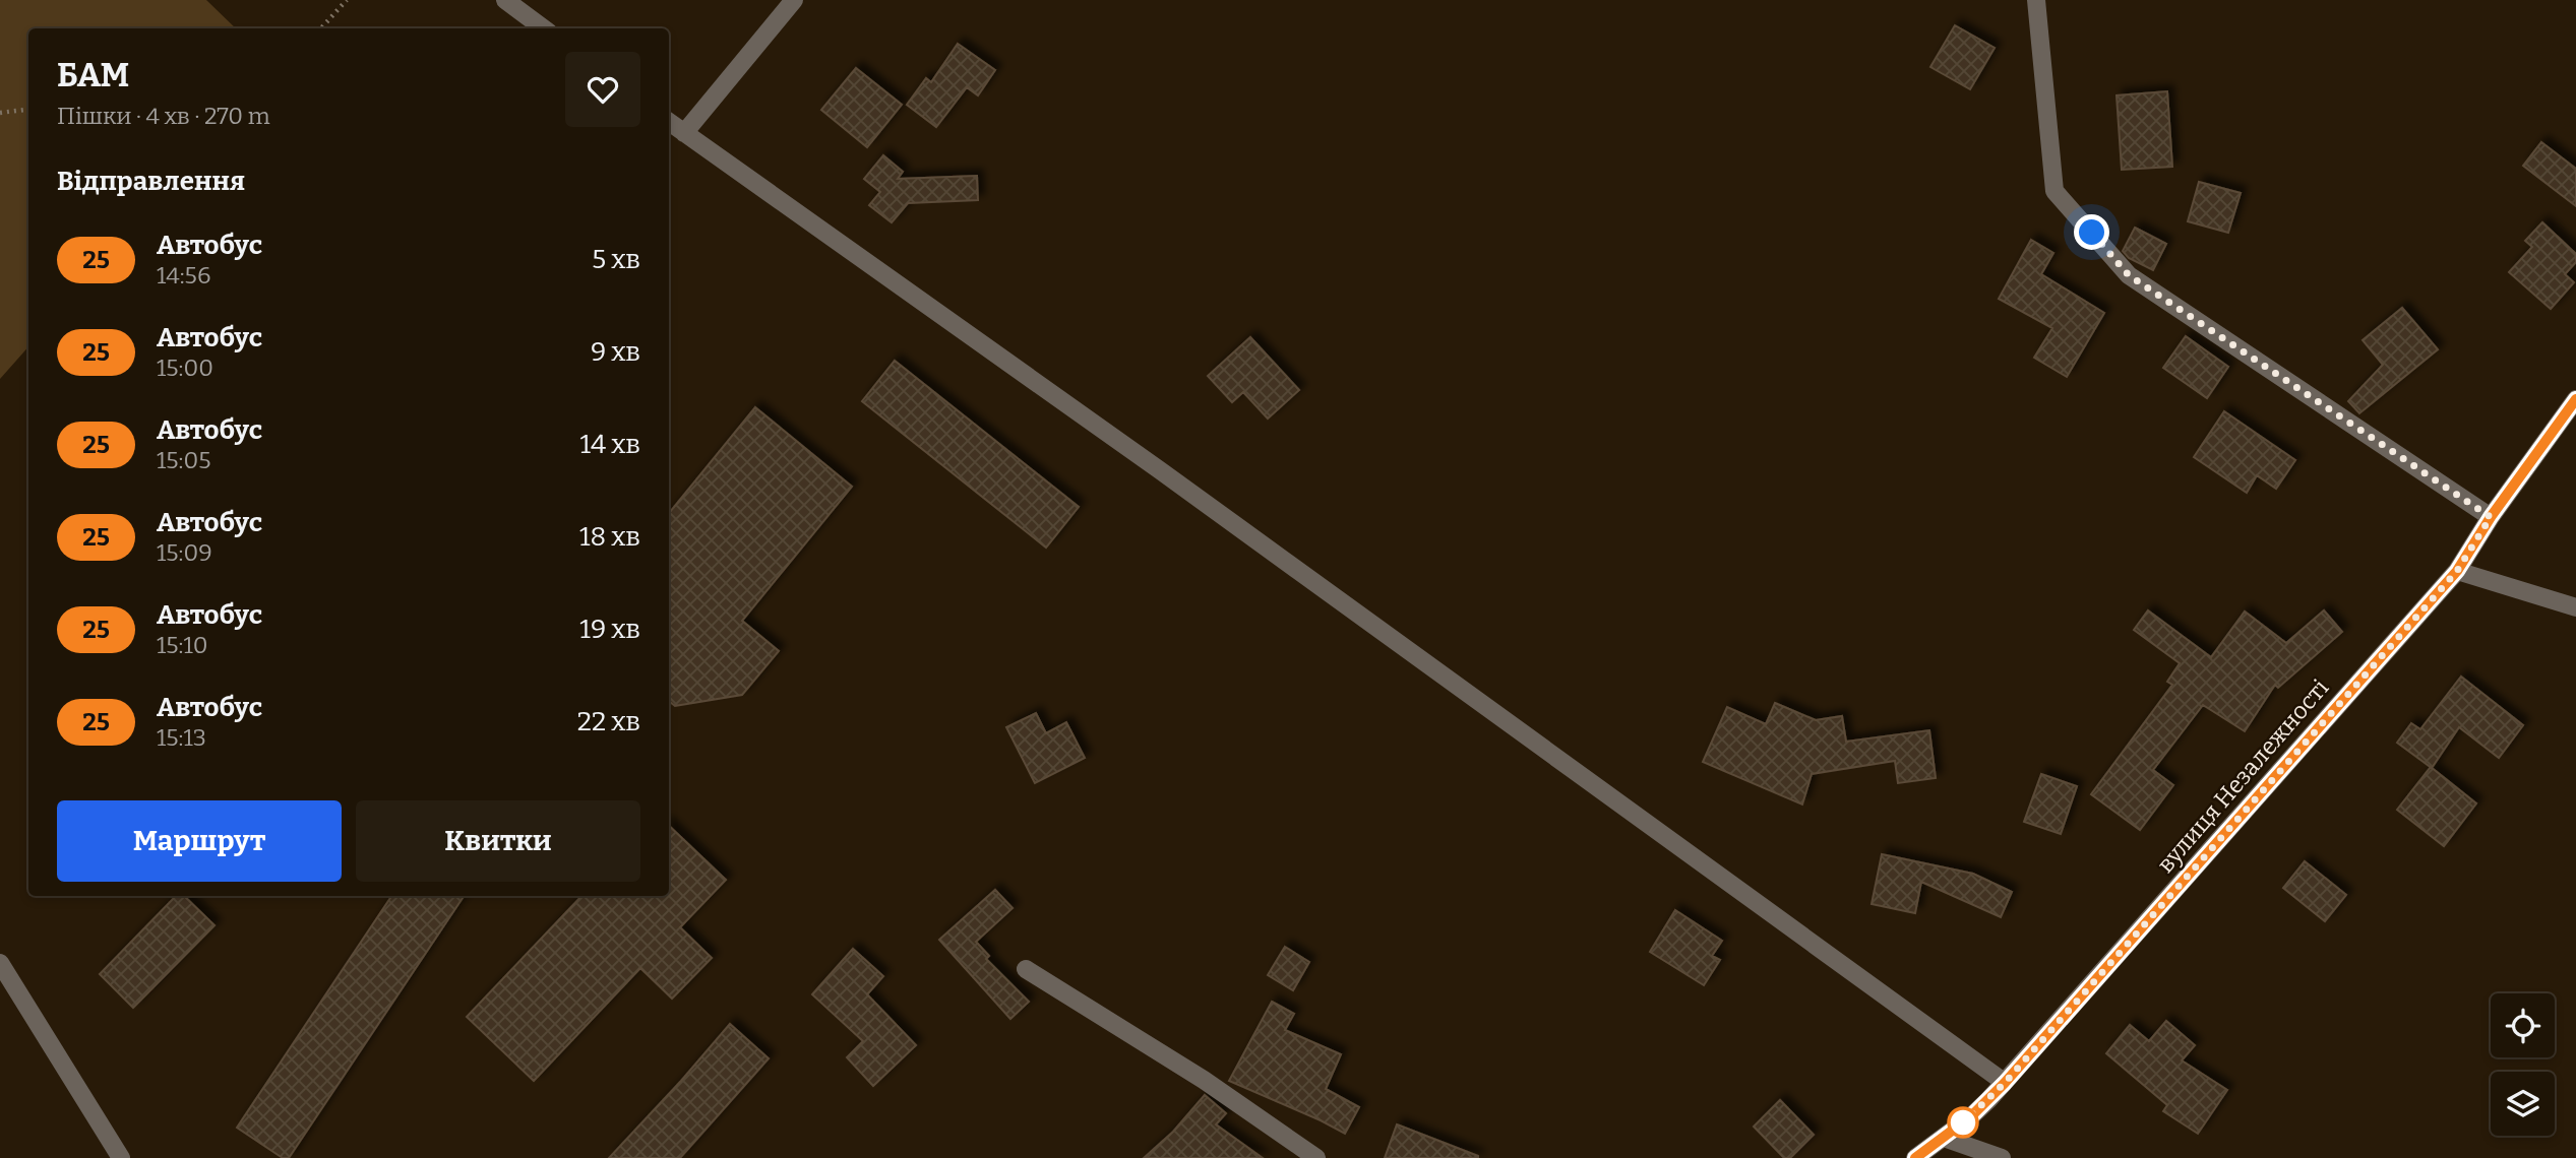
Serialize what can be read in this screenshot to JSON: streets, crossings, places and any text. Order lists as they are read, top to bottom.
{
  "streets": {
    "street": ["вулиця Незалежності"]
  },
  "lines": ["bus line 25"],
  "page": {
    "heading": [
      ["БАМ", "Пішки · 4 хв · 270 m"],
      "Відправлення"
    ],
    "list": [
      {
        "mark": "25",
        "name": "Автобус",
        "note": "14:56",
        "value": "5 хв"
      },
      {
        "mark": "25",
        "name": "Автобус",
        "note": "15:00",
        "value": "9 хв"
      },
      {
        "mark": "25",
        "name": "Автобус",
        "note": "15:05",
        "value": "14 хв"
      },
      {
        "mark": "25",
        "name": "Автобус",
        "note": "15:09",
        "value": "18 хв"
      },
      {
        "mark": "25",
        "name": "Автобус",
        "note": "15:10",
        "value": "19 хв"
      },
      {
        "mark": "25",
        "name": "Автобус",
        "note": "15:13",
        "value": "22 хв"
      }
    ],
    "buttons": ["Маршрут", "Квитки"]
  }
}
